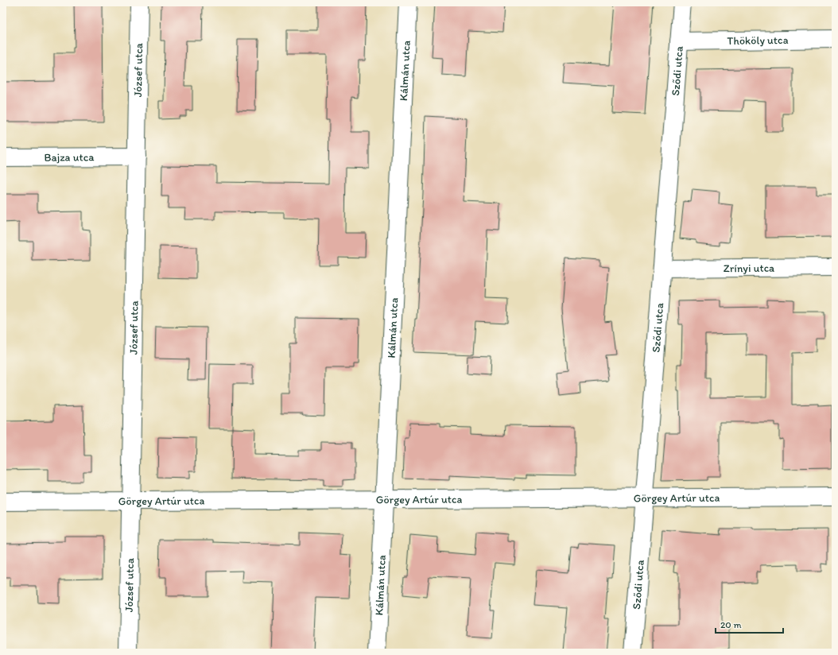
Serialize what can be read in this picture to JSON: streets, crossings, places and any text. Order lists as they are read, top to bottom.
{
  "streets": {
    "street": [
      "Thököly utca",
      "József utca",
      "Kálmán utca",
      "Sződi utca",
      "Bajza utca",
      "Zrínyi utca",
      "Görgey Artúr utca"
    ]
  },
  "crossings": [
    ["Thököly utca", "Sződi utca"],
    ["József utca", "Bajza utca"],
    ["József utca", "Görgey Artúr utca"],
    ["Kálmán utca", "Görgey Artúr utca"],
    ["Sződi utca", "Zrínyi utca"],
    ["Sződi utca", "Görgey Artúr utca"]
  ],
  "scale_bar": "20 m"
}
